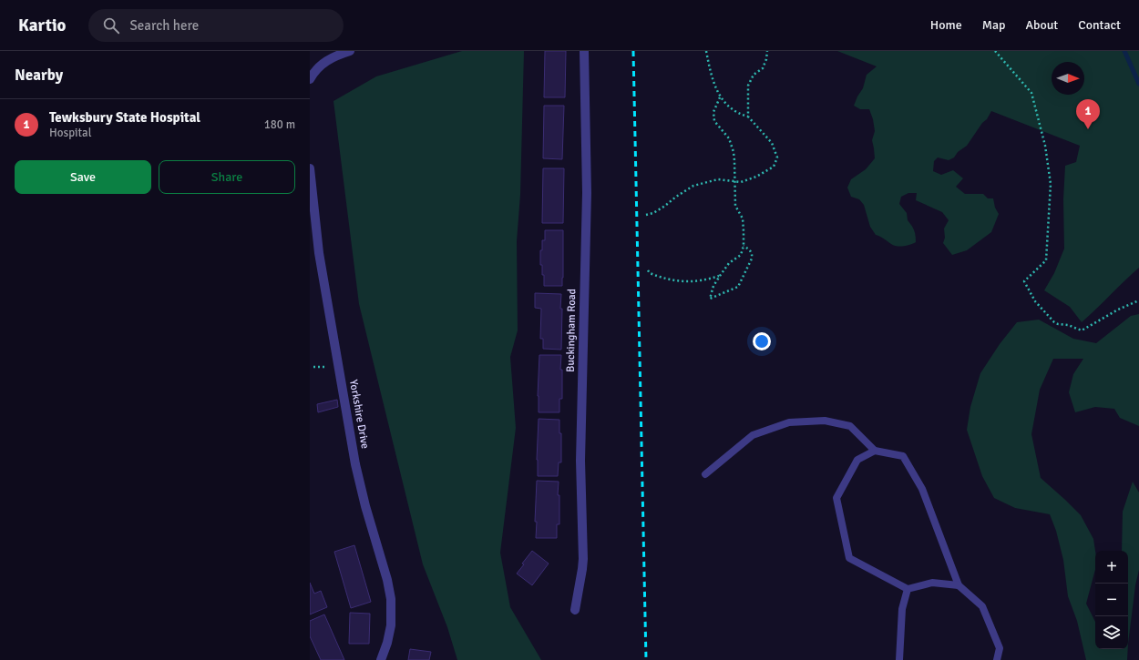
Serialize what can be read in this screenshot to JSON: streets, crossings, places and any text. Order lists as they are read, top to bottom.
{
  "streets": {
    "street": ["Buckingham Road", "Yorkshire Drive"]
  },
  "north": "right",
  "page": {
    "header": "Kartio",
    "search": "Search here",
    "nav": [
      "Home",
      "Map",
      "About",
      "Contact"
    ],
    "heading": "Nearby",
    "list": [
      {
        "mark": "1",
        "name": "Tewksbury State Hospital",
        "note": "Hospital",
        "value": "180 m"
      }
    ],
    "pins": "1",
    "buttons": ["Save", "Share"],
    "map_buttons": ["+", "−"]
  }
}
